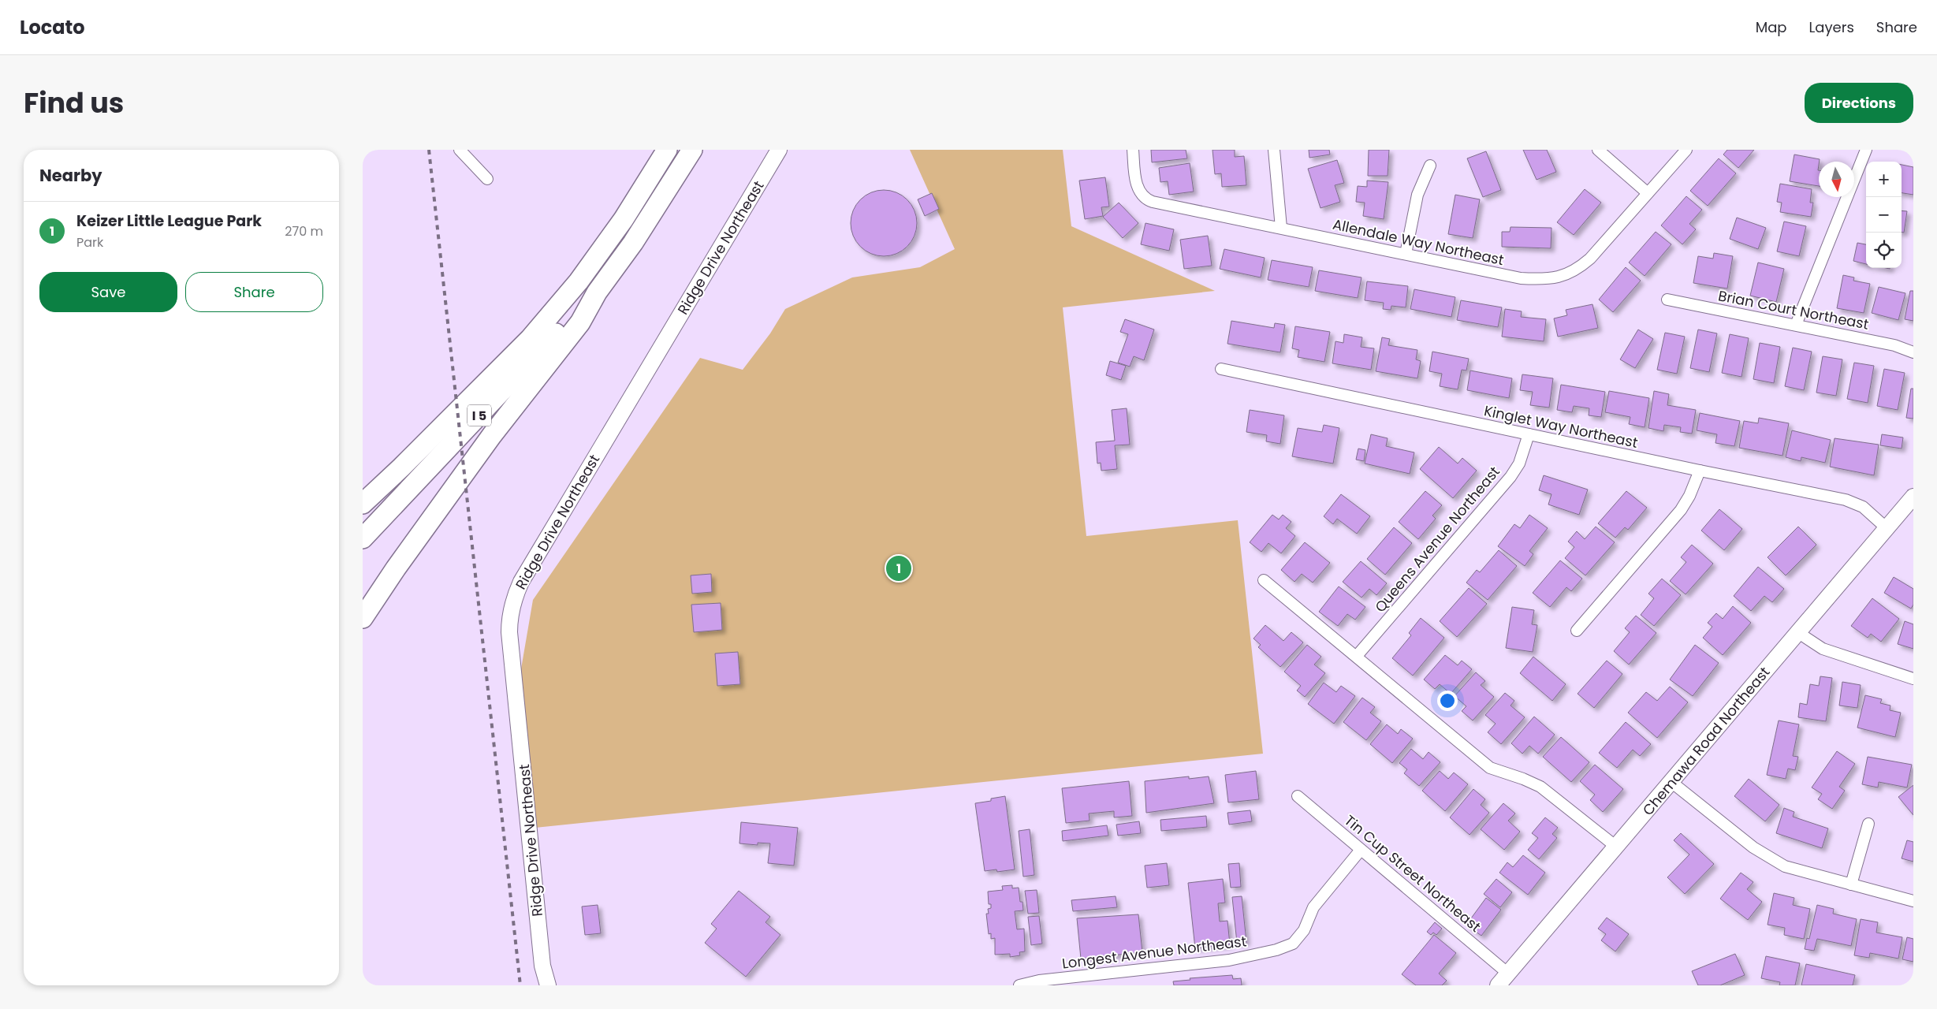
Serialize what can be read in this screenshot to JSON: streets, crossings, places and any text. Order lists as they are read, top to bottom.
{
  "streets": {
    "highway": ["I 5"],
    "street": [
      "Allendale Way Northeast",
      "Ridge Drive Northeast",
      "Brian Court Northeast",
      "Kinglet Way Northeast",
      "Queens Avenue Northeast",
      "Chemawa Road Northeast",
      "Tin Cup Street Northeast",
      "Longest Avenue Northeast"
    ]
  },
  "crossings": [
    ["Kinglet Way Northeast", "Queens Avenue Northeast"],
    ["Kinglet Way Northeast", "Chemawa Road Northeast"],
    ["Chemawa Road Northeast", "Tin Cup Street Northeast"],
    ["Tin Cup Street Northeast", "Longest Avenue Northeast"]
  ],
  "north": "bottom",
  "page": {
    "header": "Locato",
    "nav": ["Map", "Layers", "Share"],
    "title": "Find us",
    "buttons": [
      "Directions",
      ["Save", "Share"]
    ],
    "heading": "Nearby",
    "map_buttons": ["+", "−"],
    "list": [
      {
        "mark": "1",
        "name": "Keizer Little League Park",
        "note": "Park",
        "value": "270 m"
      }
    ],
    "pins": "1"
  }
}
